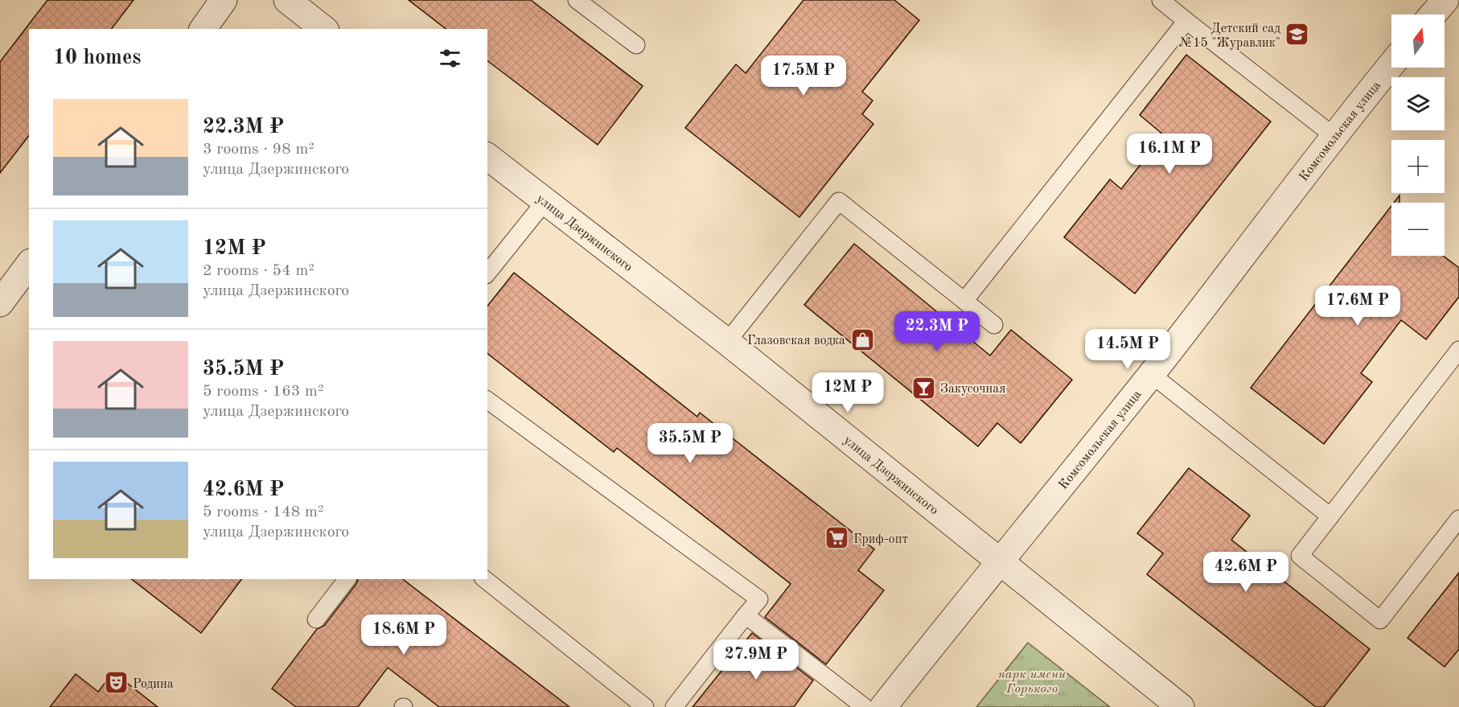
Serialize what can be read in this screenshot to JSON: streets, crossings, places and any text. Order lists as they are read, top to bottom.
{
  "streets": {
    "street": ["Комсомольская улица", "улица Дзержинского"]
  },
  "crossings": [
    ["Комсомольская улица", "улица Дзержинского"]
  ],
  "parks": ["парк имени Горького"],
  "places": {
    "school or university": ["Детский сад №15 \"Журавлик\""],
    "shop": ["Глазовская водка"],
    "bar": ["Закусочная"],
    "supermarket": ["Гриф-опт"],
    "theatre": ["Родина"]
  },
  "north": "top",
  "page": {
    "map_buttons": ["+", "−"],
    "heading": "10 homes",
    "price": [
      "17.5M ₽",
      "16.1M ₽",
      "17.6M ₽",
      "22.3M ₽",
      "14.5M ₽",
      "12M ₽",
      "35.5M ₽",
      "42.6M ₽",
      "18.6M ₽",
      "27.9M ₽"
    ],
    "list": [
      {
        "name": "22.3M ₽",
        "note": "3 rooms · 98 m² · улица Дзержинского"
      },
      {
        "name": "12M ₽",
        "note": "2 rooms · 54 m² · улица Дзержинского"
      },
      {
        "name": "35.5M ₽",
        "note": "5 rooms · 163 m² · улица Дзержинского"
      },
      {
        "name": "42.6M ₽",
        "note": "5 rooms · 148 m² · улица Дзержинского"
      }
    ]
  }
}
